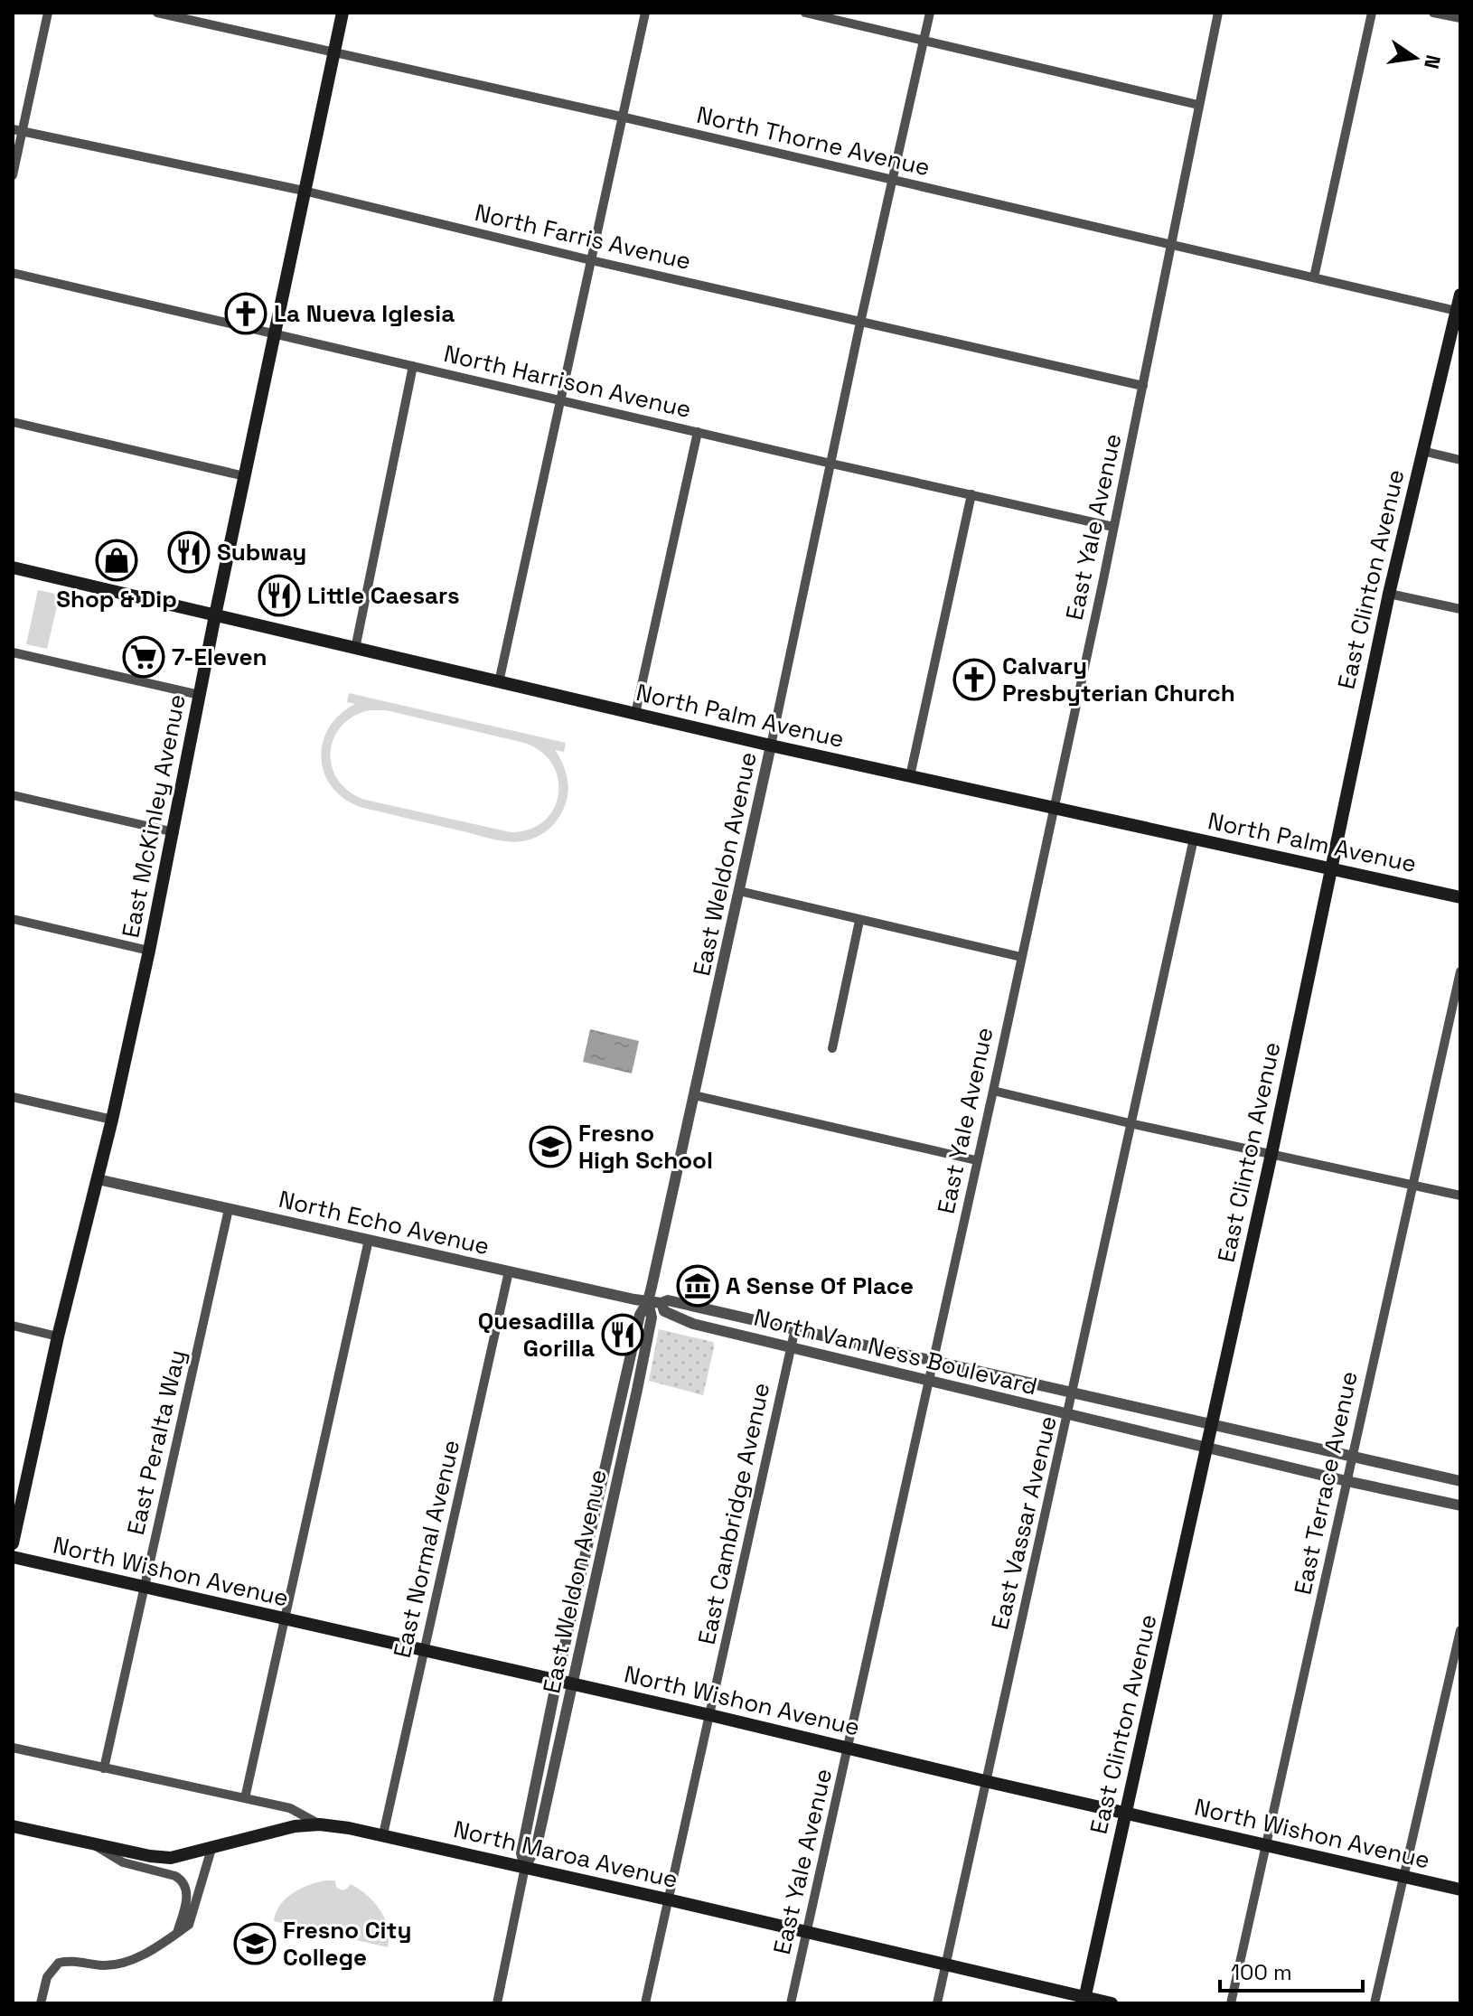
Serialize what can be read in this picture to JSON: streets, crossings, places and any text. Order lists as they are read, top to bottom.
{
  "streets": {
    "main road": [
      "East Clinton Avenue",
      "North Palm Avenue",
      "East McKinley Avenue",
      "North Wishon Avenue",
      "North Maroa Avenue"
    ],
    "street": [
      "North Thorne Avenue",
      "North Farris Avenue",
      "North Harrison Avenue",
      "East Yale Avenue",
      "East Weldon Avenue",
      "North Echo Avenue",
      "North Van Ness Boulevard",
      "East Peralta Way",
      "East Terrace Avenue",
      "East Cambridge Avenue",
      "East Vassar Avenue",
      "East Normal Avenue"
    ]
  },
  "crossings": [
    ["North Thorne Avenue", "East Yale Avenue"],
    ["North Thorne Avenue", "East Clinton Avenue"],
    ["North Thorne Avenue", "East McKinley Avenue"],
    ["North Thorne Avenue", "East Weldon Avenue"],
    ["North Farris Avenue", "East Yale Avenue"],
    ["North Farris Avenue", "East McKinley Avenue"],
    ["North Farris Avenue", "East Weldon Avenue"],
    ["North Harrison Avenue", "East Yale Avenue"],
    ["North Harrison Avenue", "East McKinley Avenue"],
    ["North Harrison Avenue", "East Weldon Avenue"],
    ["East Yale Avenue", "North Palm Avenue"],
    ["East Yale Avenue", "North Van Ness Boulevard"],
    ["East Yale Avenue", "North Wishon Avenue"],
    ["East Yale Avenue", "North Maroa Avenue"],
    ["East Clinton Avenue", "North Palm Avenue"],
    ["East Clinton Avenue", "North Van Ness Boulevard"],
    ["East Clinton Avenue", "North Wishon Avenue"],
    ["East Clinton Avenue", "North Maroa Avenue"],
    ["North Palm Avenue", "East McKinley Avenue"],
    ["North Palm Avenue", "East Weldon Avenue"],
    ["North Palm Avenue", "East Vassar Avenue"],
    ["East McKinley Avenue", "North Echo Avenue"],
    ["East Weldon Avenue", "North Echo Avenue"],
    ["East Weldon Avenue", "North Wishon Avenue"],
    ["East Weldon Avenue", "North Maroa Avenue"],
    ["North Echo Avenue", "North Van Ness Boulevard"],
    ["North Echo Avenue", "East Peralta Way"],
    ["North Echo Avenue", "East Normal Avenue"],
    ["North Van Ness Boulevard", "East Terrace Avenue"],
    ["North Van Ness Boulevard", "East Cambridge Avenue"],
    ["North Van Ness Boulevard", "East Vassar Avenue"],
    ["East Peralta Way", "North Wishon Avenue"],
    ["East Peralta Way", "North Maroa Avenue"],
    ["East Terrace Avenue", "North Wishon Avenue"],
    ["East Cambridge Avenue", "North Wishon Avenue"],
    ["East Cambridge Avenue", "North Maroa Avenue"],
    ["East Vassar Avenue", "North Wishon Avenue"],
    ["East Vassar Avenue", "North Maroa Avenue"],
    ["East Normal Avenue", "North Wishon Avenue"],
    ["East Normal Avenue", "North Maroa Avenue"]
  ],
  "places": {
    "church": ["La Nueva Iglesia", "Calvary Presbyterian Church"],
    "restaurant": ["Subway", "Little Caesars", "Quesadilla Gorilla"],
    "shop": ["Shop & Dip"],
    "supermarket": ["7-Eleven"],
    "school or university": ["Fresno High School", "Fresno City College"],
    "museum": ["A Sense Of Place"]
  },
  "scale_bar": "100 m",
  "north": "right"
}
